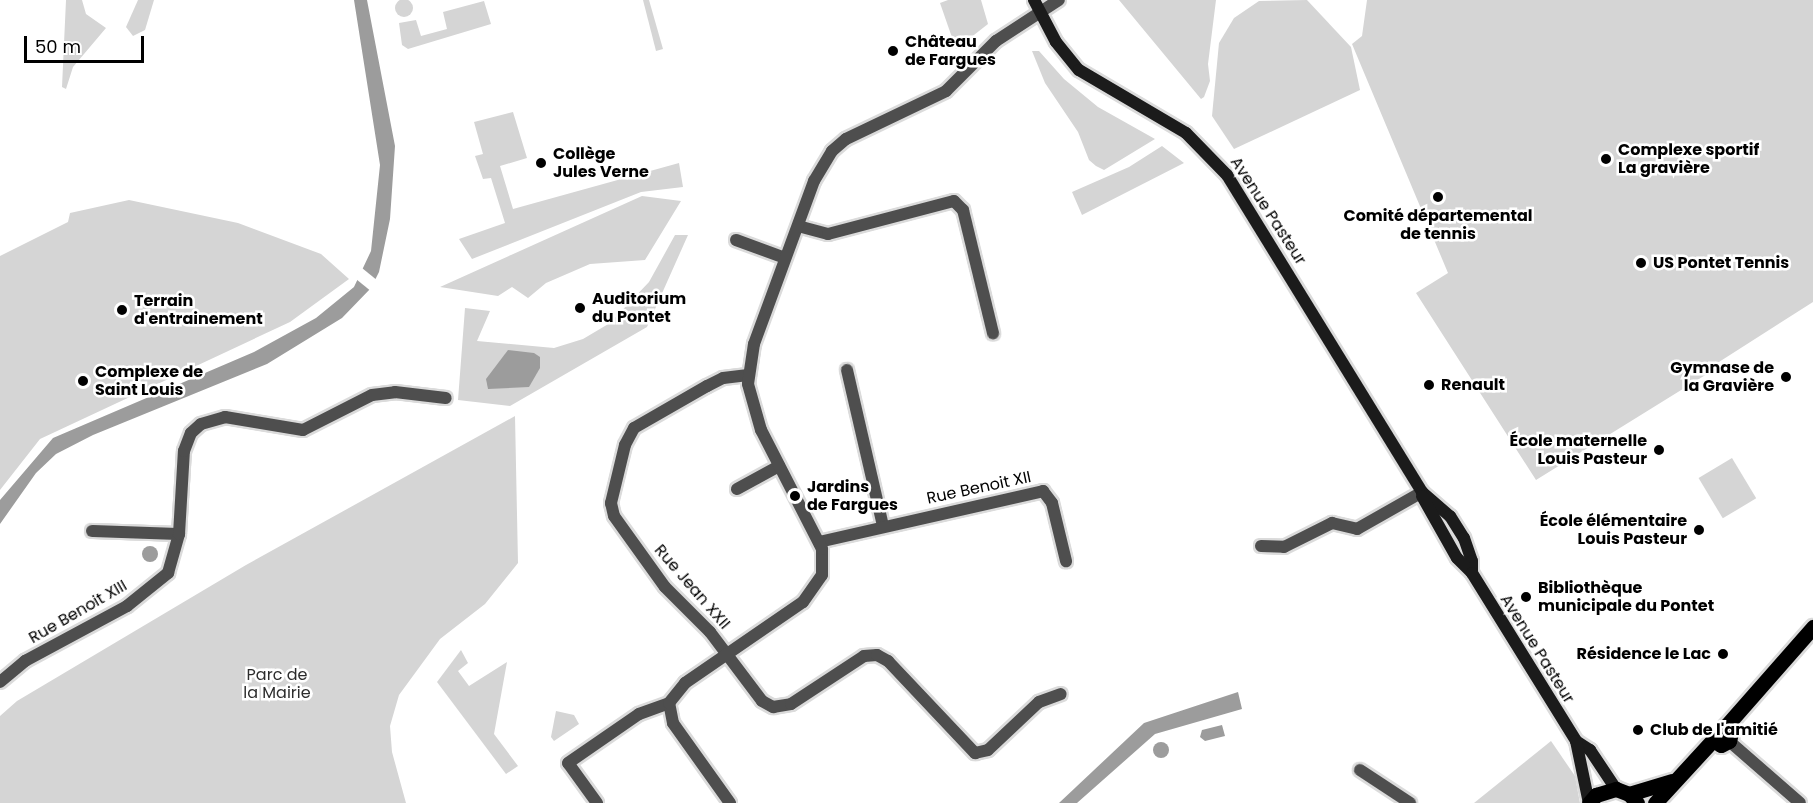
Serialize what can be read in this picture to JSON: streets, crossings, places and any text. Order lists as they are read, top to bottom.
{
  "streets": {
    "main road": ["Avenue Pasteur"],
    "street": ["Rue Benoit XII", "Rue Jean XXII", "Rue Benoit XIII"]
  },
  "parks": ["Parc de la Mairie"],
  "places": [
    "Château de Fargues",
    "Complexe sportif La gravière",
    "Collège Jules Verne",
    "Comité départemental de tennis",
    "US Pontet Tennis",
    "Auditorium du Pontet",
    "Terrain d'entrainement",
    "Gymnase de la Gravière",
    "Complexe de Saint Louis",
    "Renault",
    "École maternelle Louis Pasteur",
    "Jardins de Fargues",
    "École élémentaire Louis Pasteur",
    "Bibliothèque municipale du Pontet",
    "Résidence le Lac",
    "Club de l'amitié"
  ],
  "scale_bar": "50 m"
}
